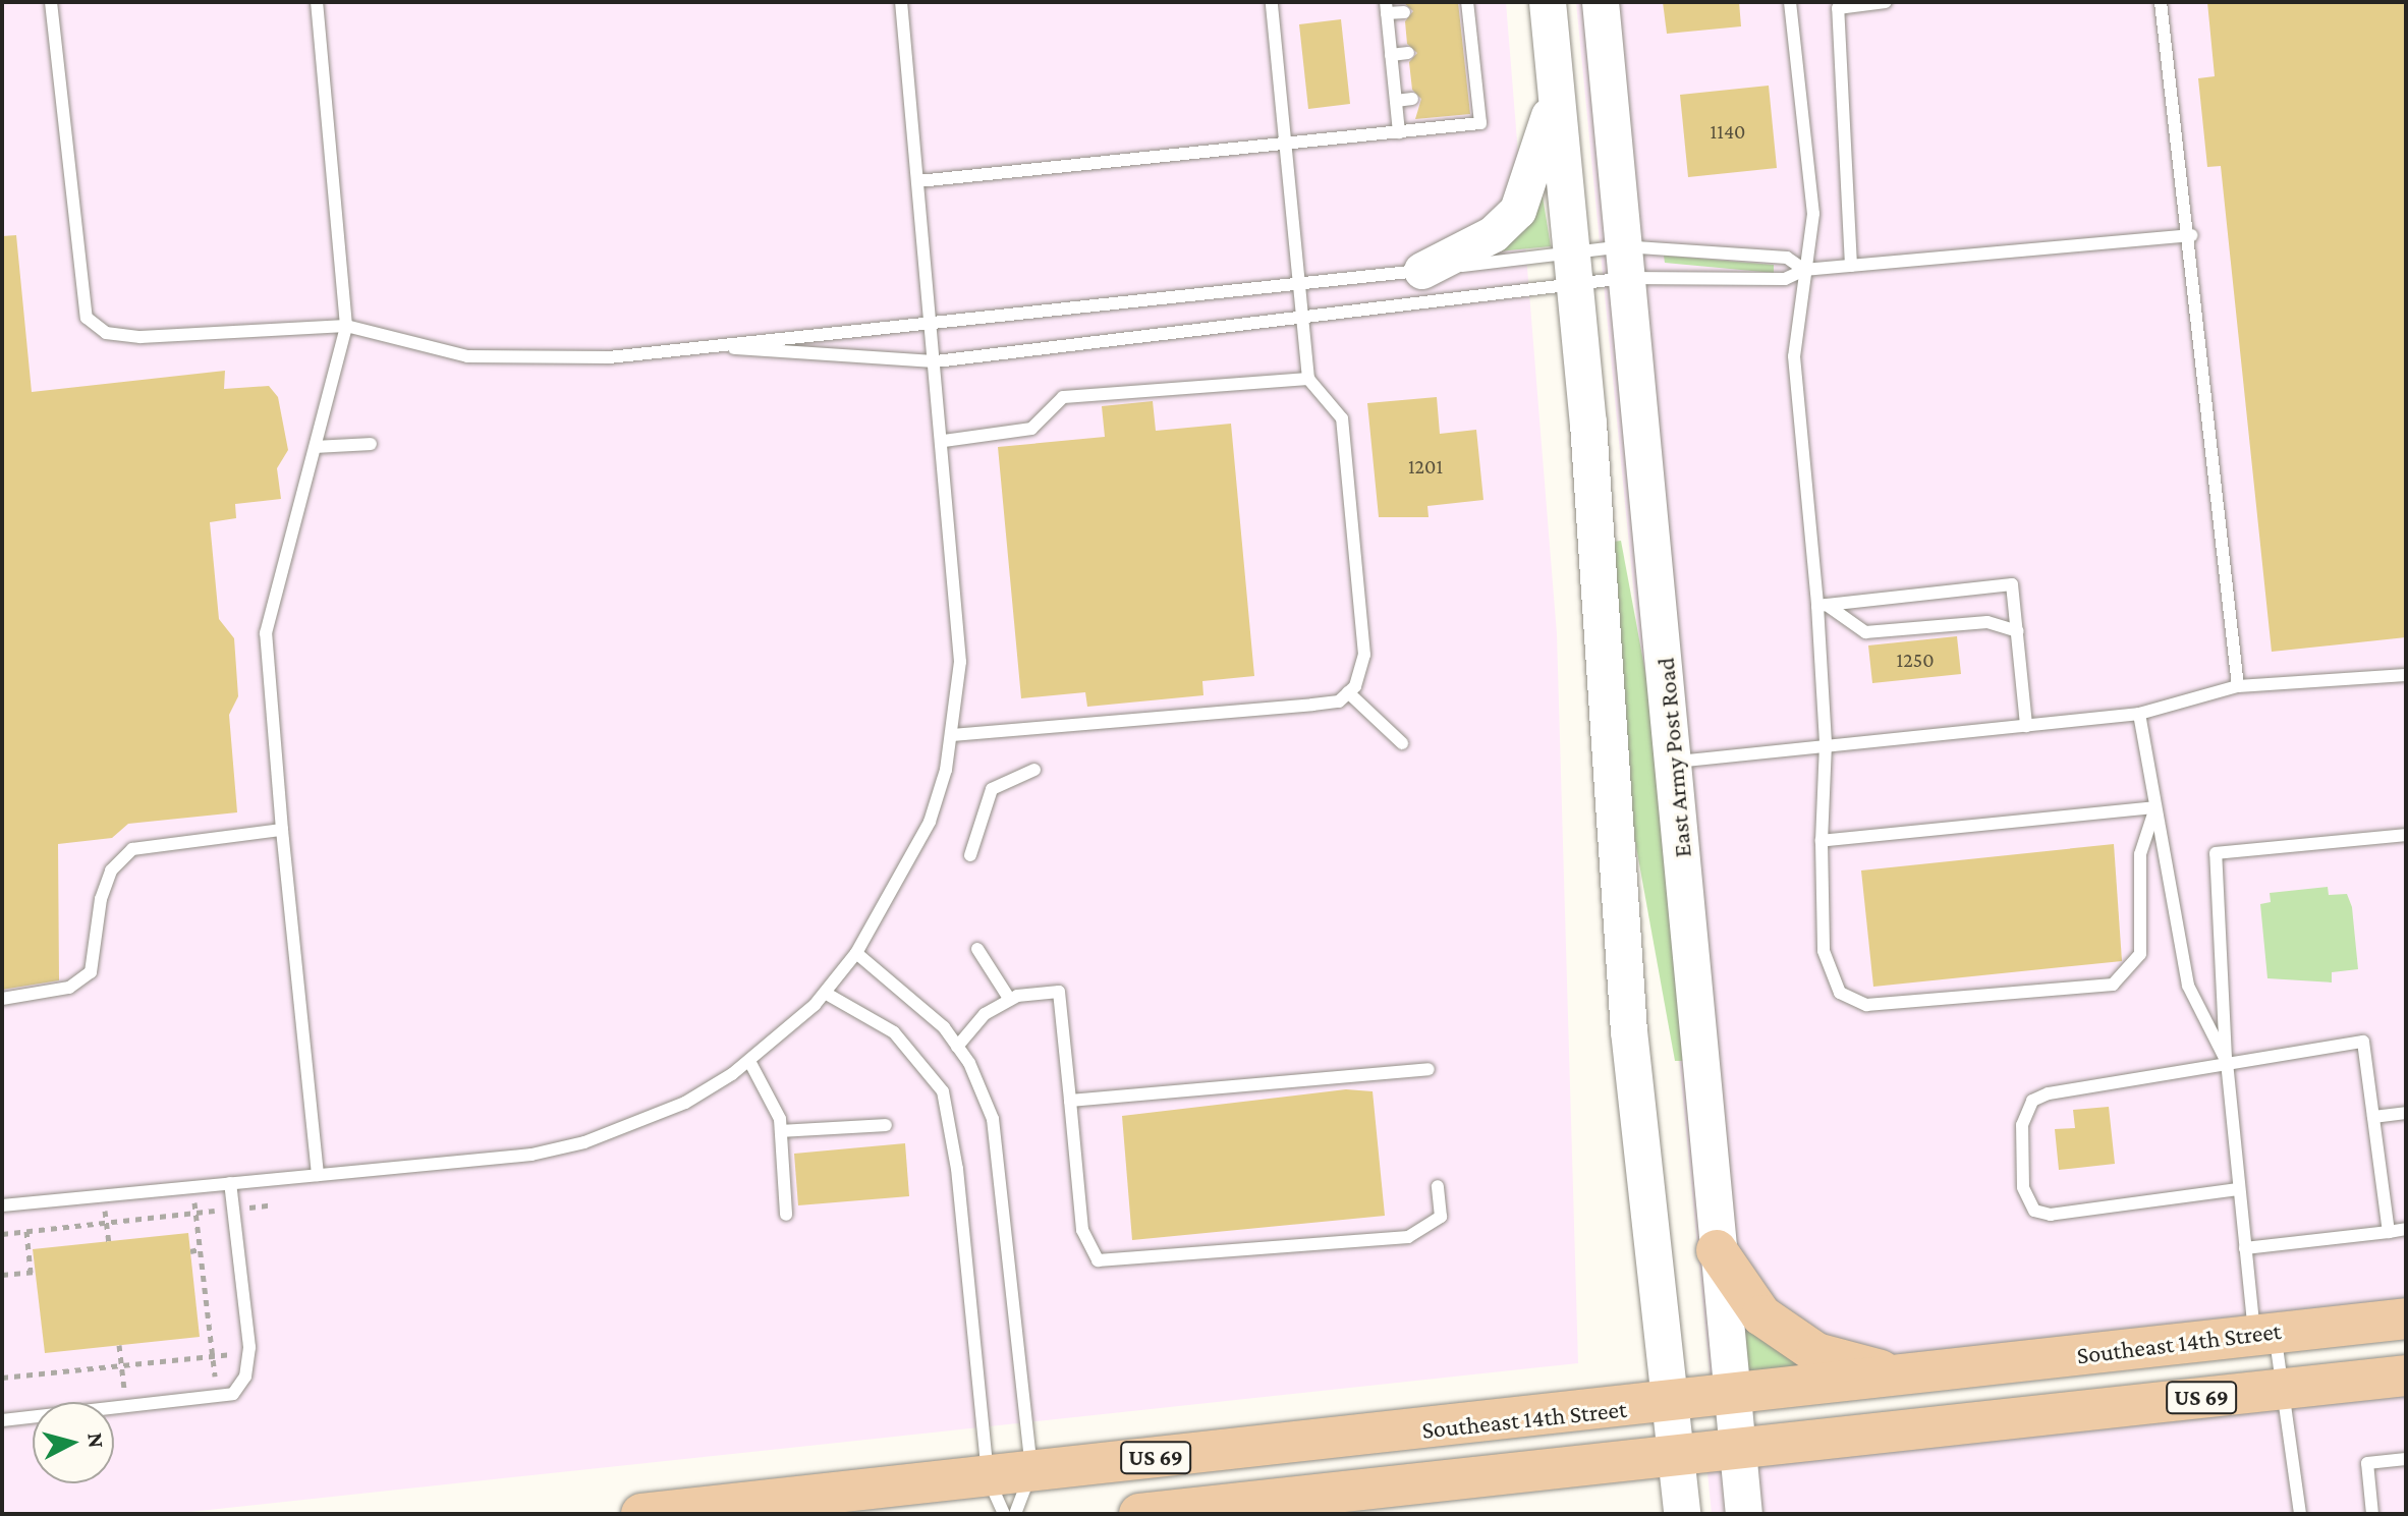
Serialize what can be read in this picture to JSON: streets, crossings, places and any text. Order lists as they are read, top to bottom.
{
  "streets": {
    "main road": ["East Army Post Road", "Southeast 14th Street", "US 69"]
  },
  "crossings": [
    ["East Army Post Road", "Southeast 14th Street"],
    ["East Army Post Road", "US 69"]
  ],
  "house_numbers": ["1140", "1201", "1250"],
  "north": "right"
}
